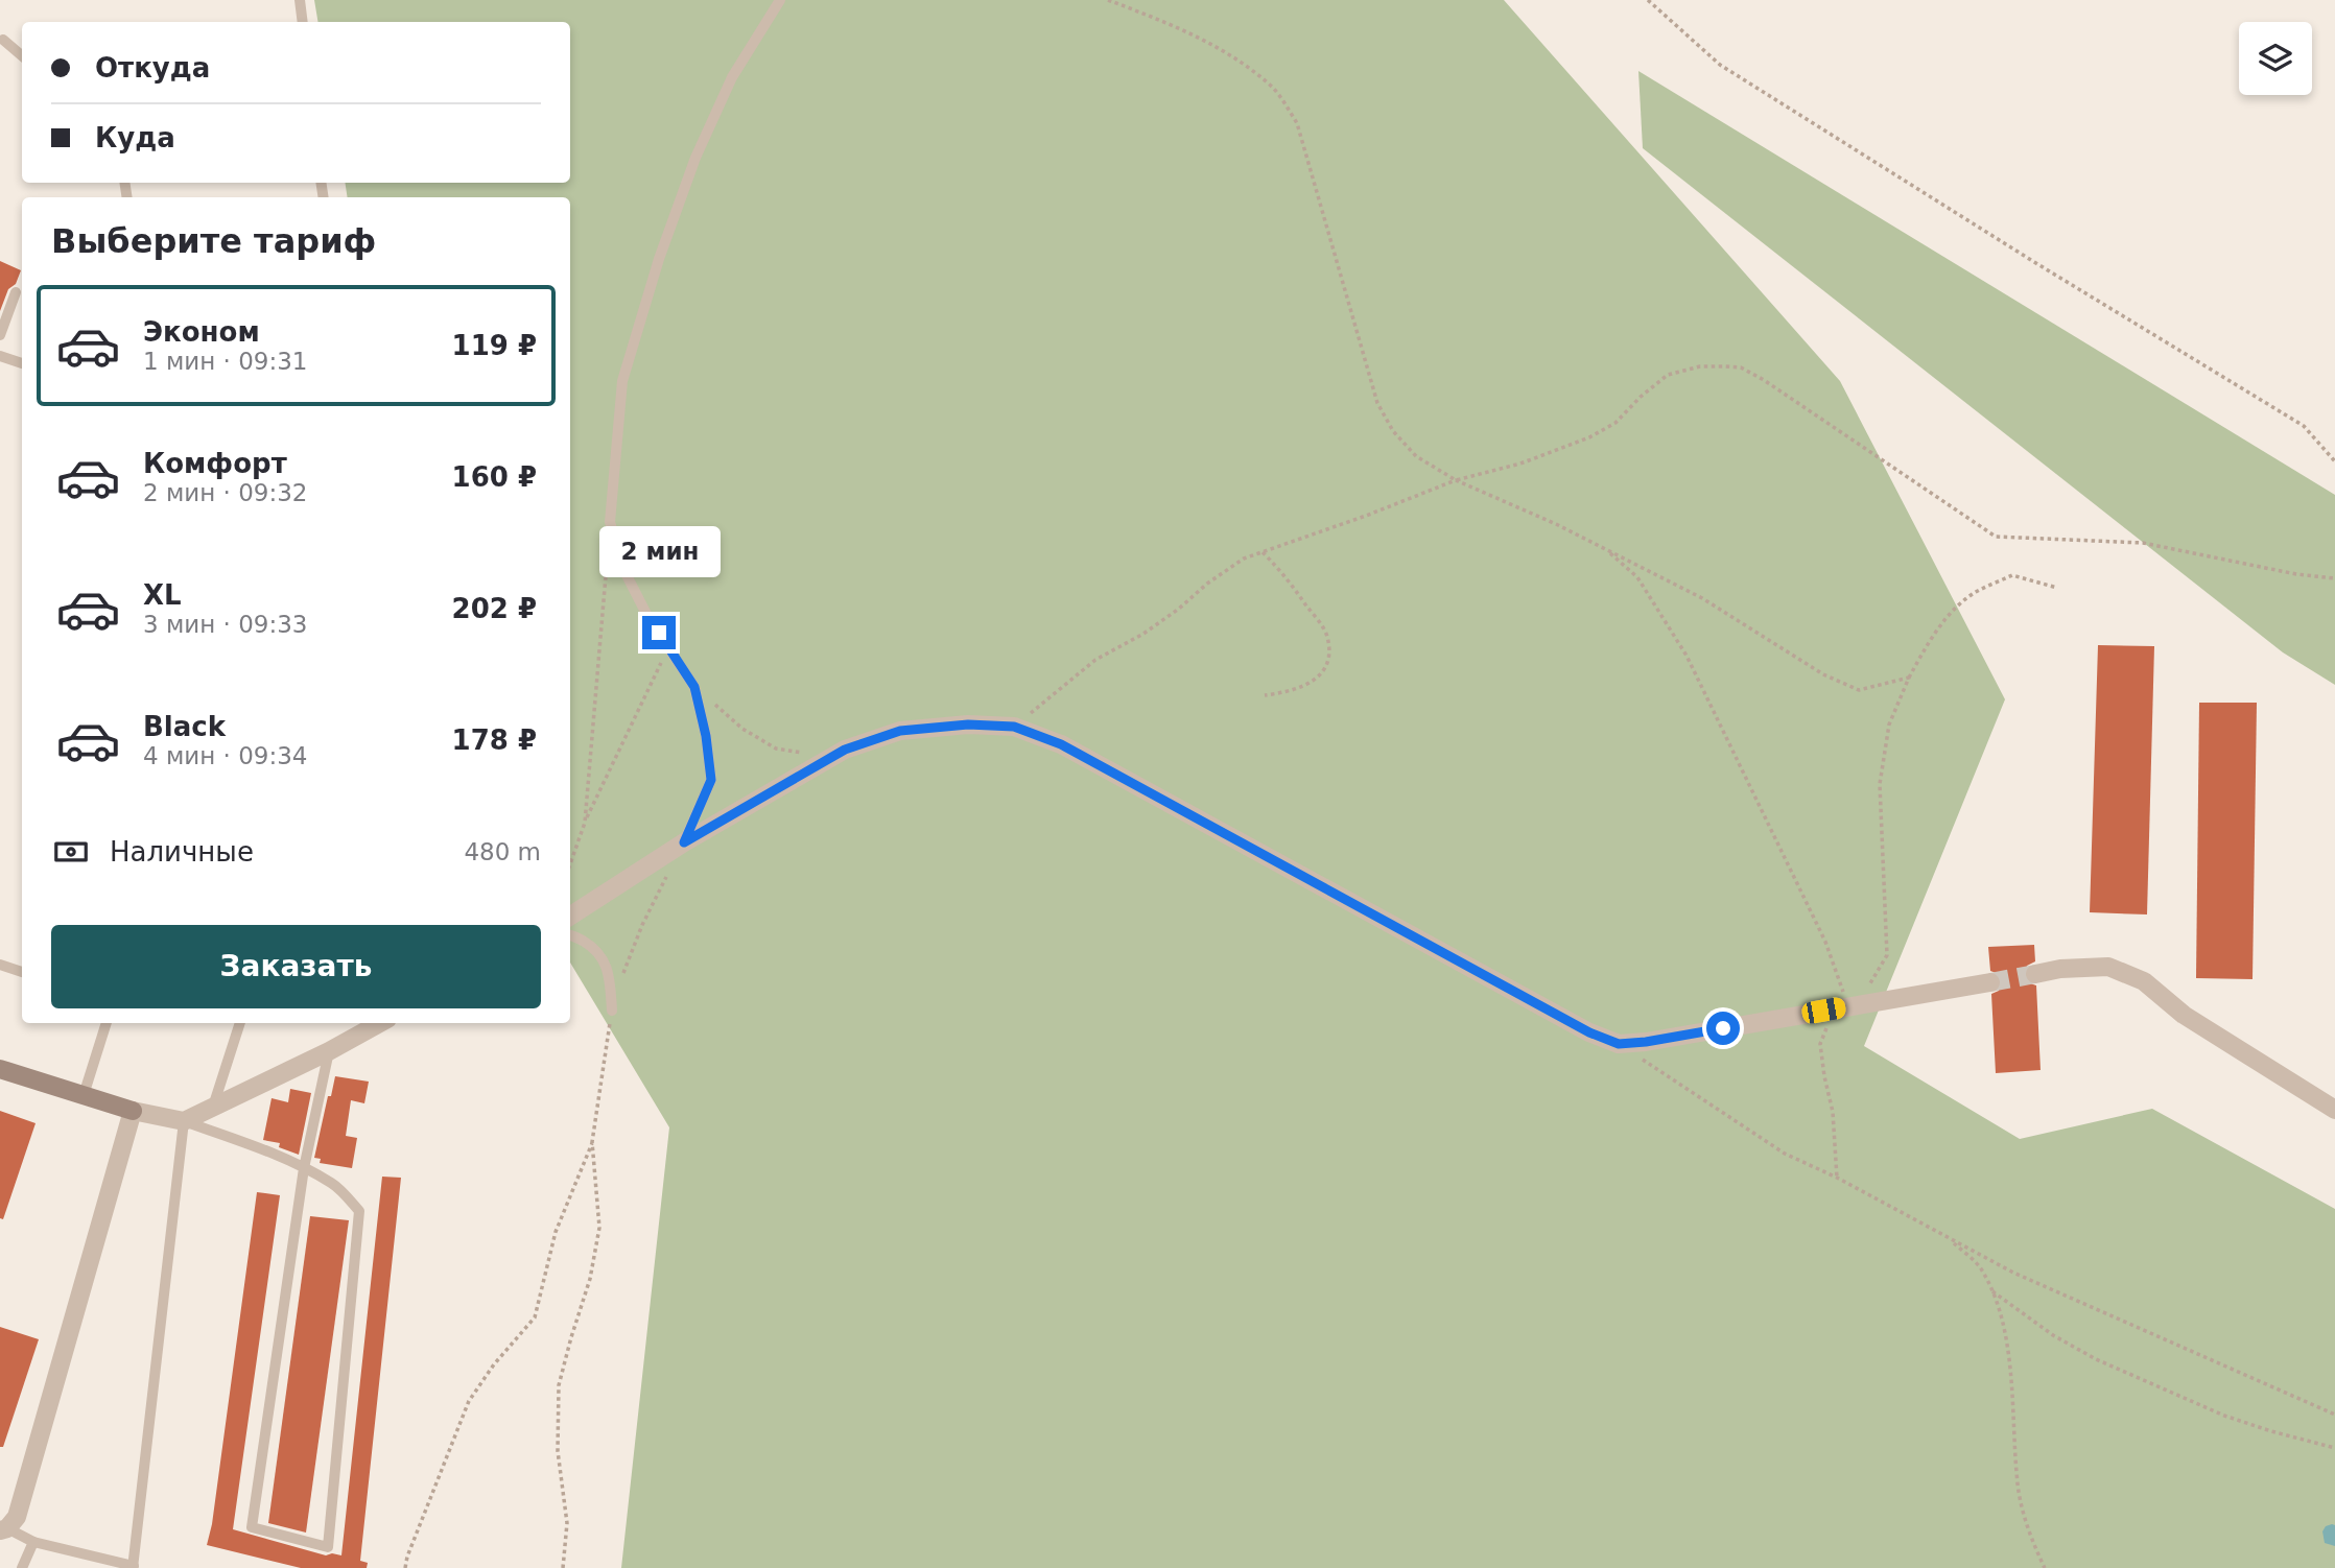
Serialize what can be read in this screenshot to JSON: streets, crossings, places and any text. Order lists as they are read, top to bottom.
{
  "page": {
    "banner": ["Откуда", "Куда"],
    "heading": "Выберите тариф",
    "list": [
      {
        "name": "Эконом",
        "note": "1 мин · 09:31",
        "value": "119 ₽"
      },
      {
        "name": "Комфорт",
        "note": "2 мин · 09:32",
        "value": "160 ₽"
      },
      {
        "name": "XL",
        "note": "3 мин · 09:33",
        "value": "202 ₽"
      },
      {
        "name": "Black",
        "note": "4 мин · 09:34",
        "value": "178 ₽"
      }
    ],
    "bubble": "2 мин",
    "pay": ["Наличные", "480 m"],
    "buttons": "Заказать"
  }
}
